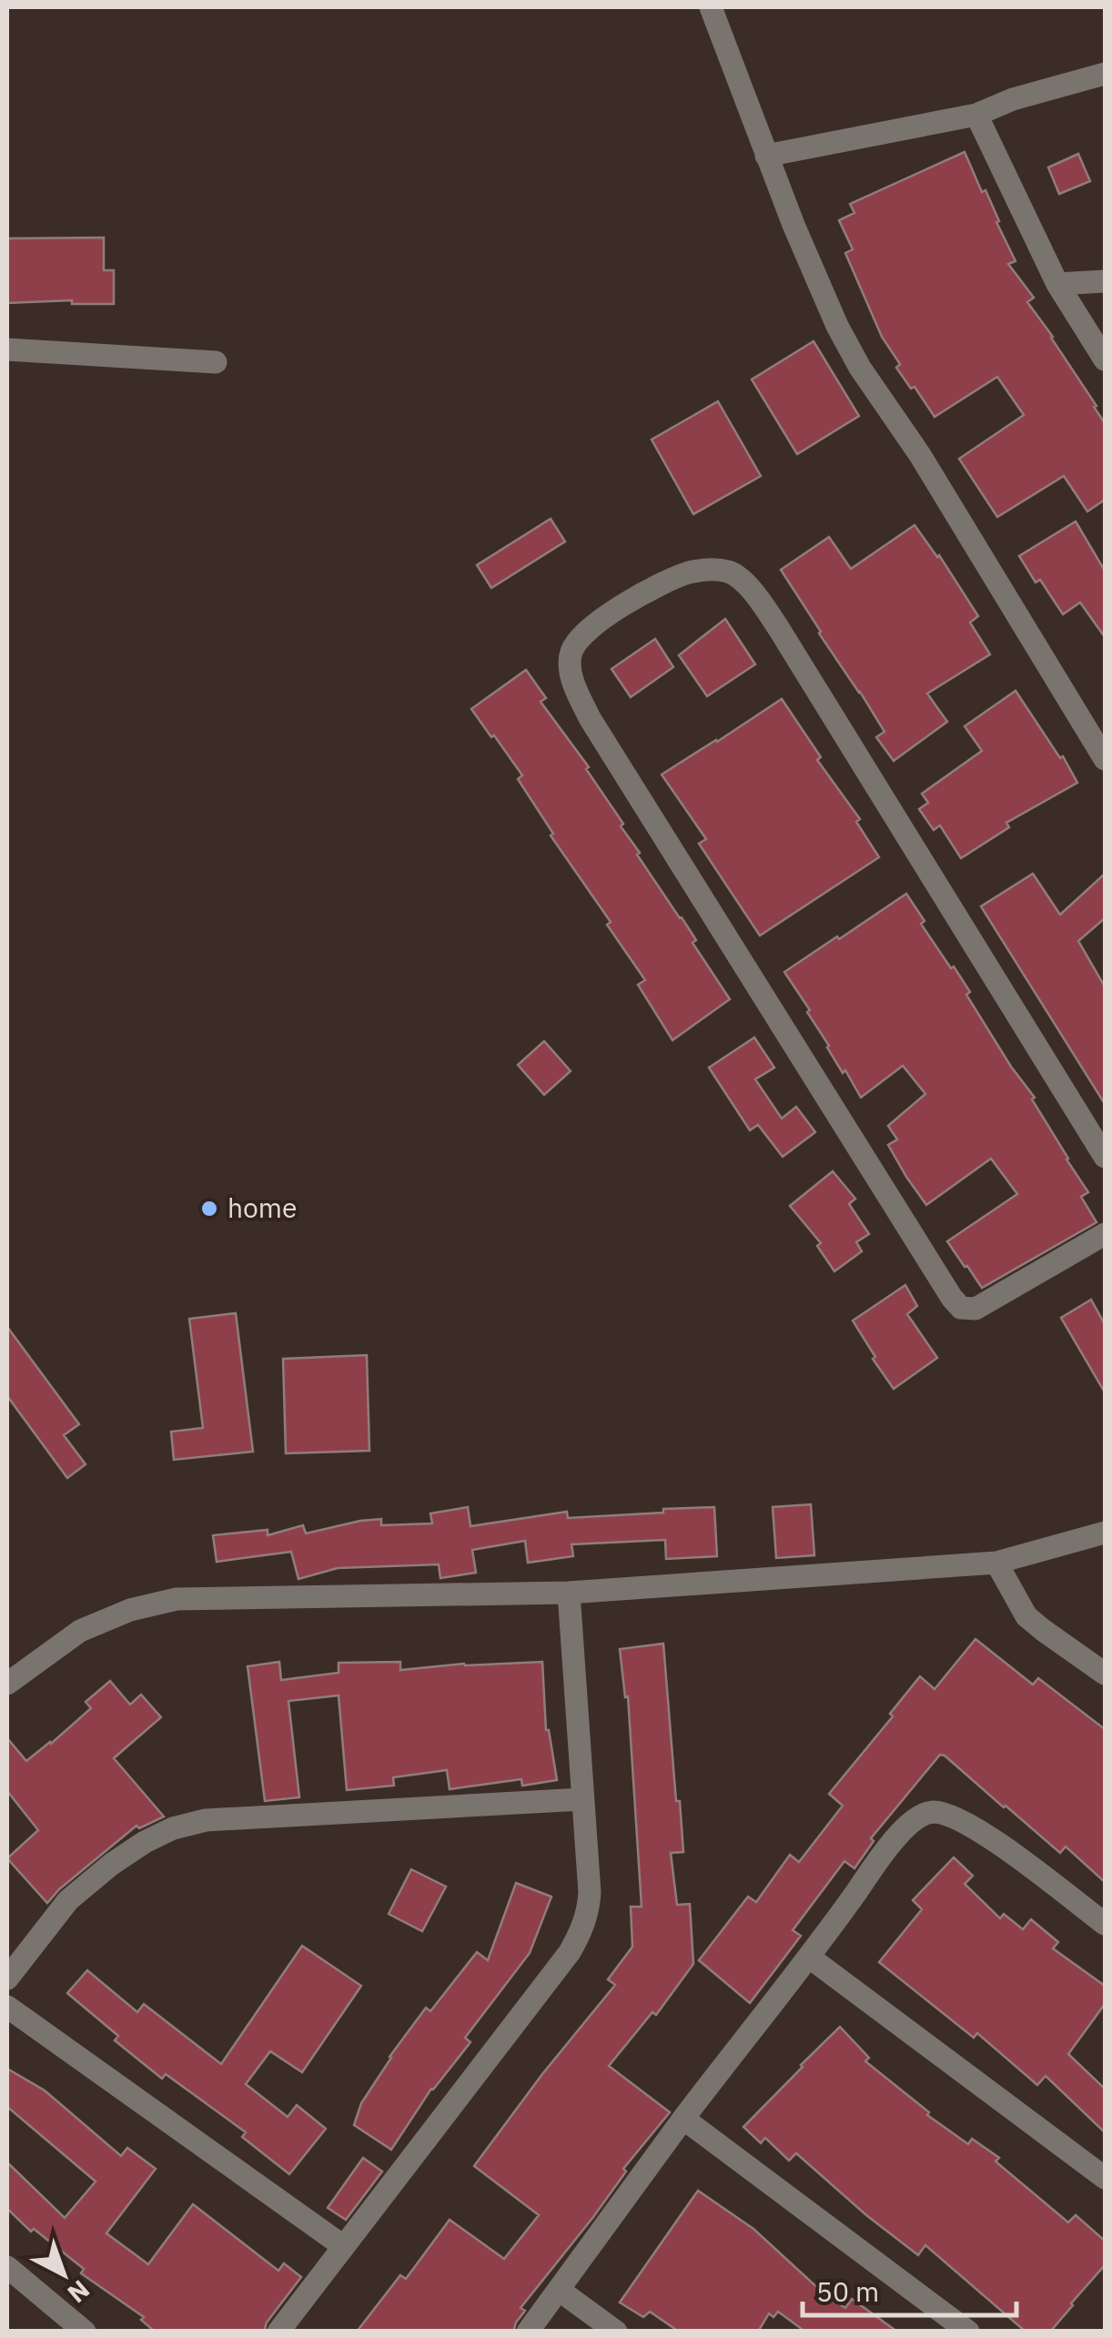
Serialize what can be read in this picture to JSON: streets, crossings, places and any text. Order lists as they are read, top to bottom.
{
  "places": ["home"],
  "scale_bar": "50 m",
  "north": "bottom right"
}
